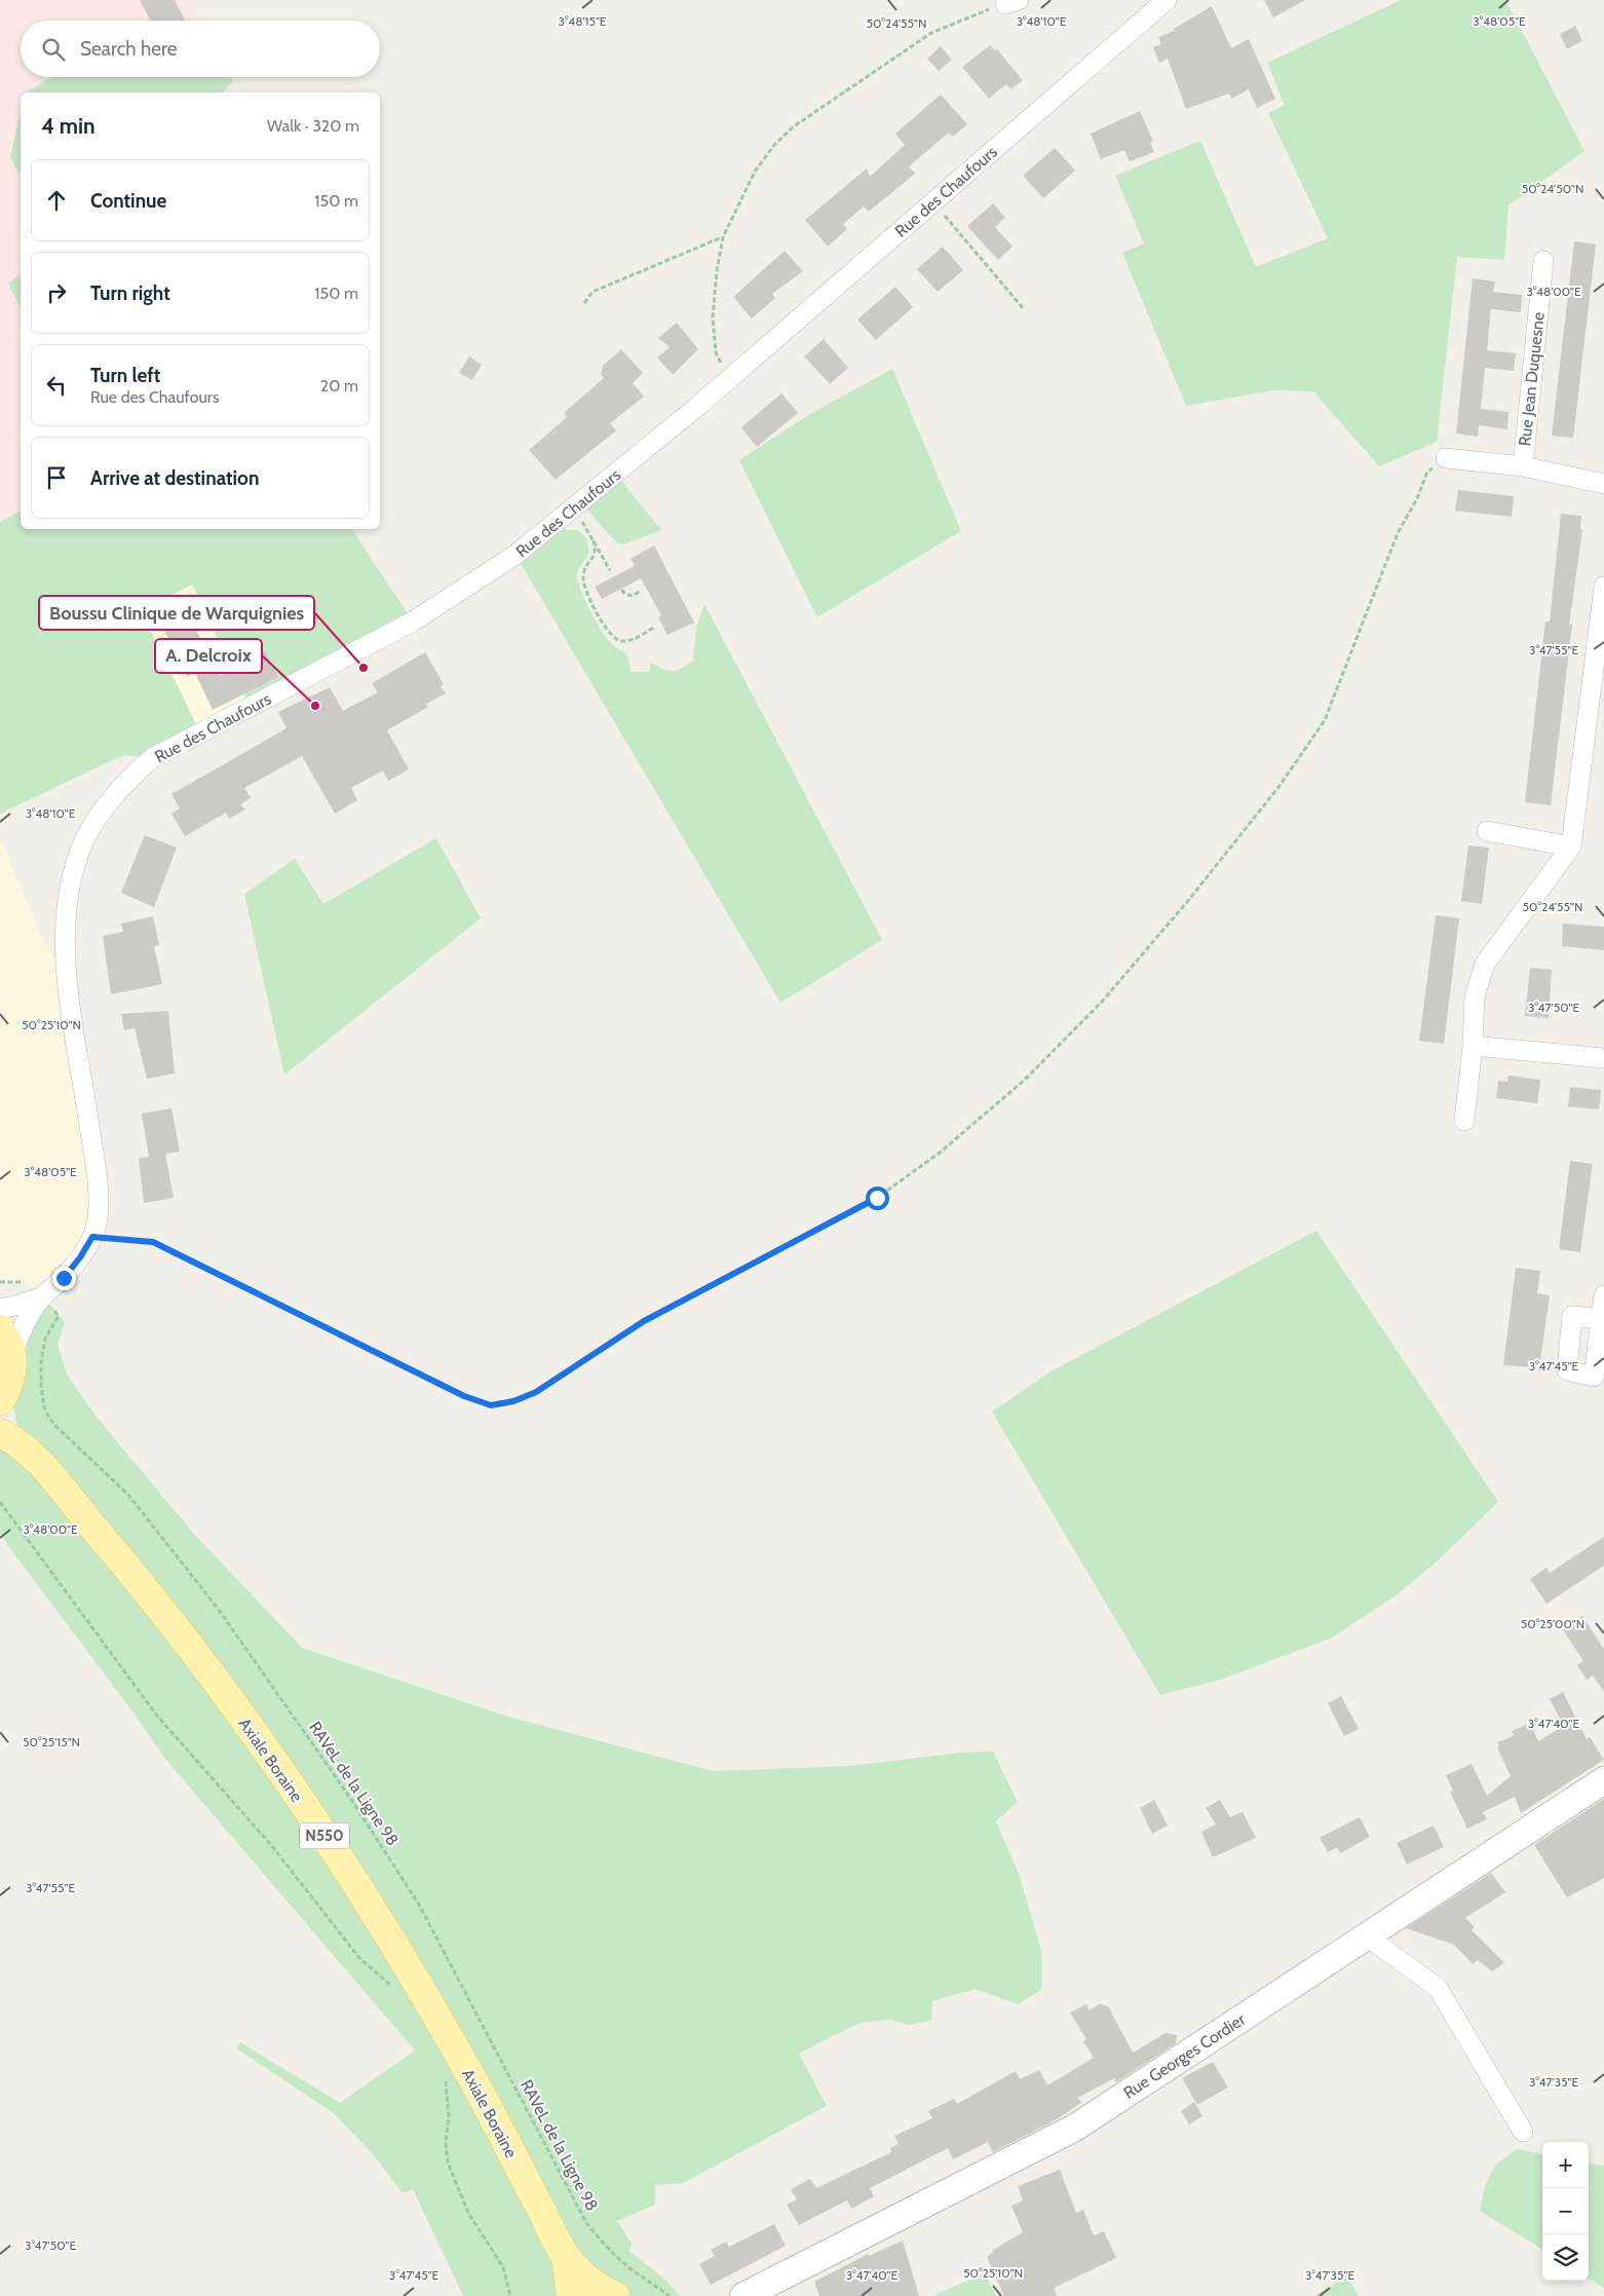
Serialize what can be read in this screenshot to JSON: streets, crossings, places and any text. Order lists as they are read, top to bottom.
{
  "streets": {
    "main road": ["Axiale Boraine", "N550"],
    "street": ["Rue des Chaufours", "Rue Jean Duquesne", "Rue Georges Cordier"],
    "path": ["RAVeL de la Ligne 98"]
  },
  "crossings": [
    ["Rue des Chaufours", "Axiale Boraine"],
    ["Rue des Chaufours", "RAVeL de la Ligne 98"]
  ],
  "places": ["Boussu Clinique de Warquignies", "A. Delcroix"],
  "page": {
    "search": "Search here",
    "heading": ["4 min", "Walk · 320 m"],
    "list": [
      ["Continue", "150 m"],
      ["Turn right", "150 m"],
      ["Turn left", "Rue des Chaufours", "20 m"],
      "Arrive at destination"
    ],
    "map_buttons": ["+", "−"]
  },
  "coordinates": [
    "3°48'15\"E",
    "3°48'10\"E",
    "3°48'05\"E",
    "50°24'55\"N",
    "50°24'50\"N",
    "3°48'00\"E",
    "3°47'55\"E",
    "3°47'50\"E",
    "50°25'10\"N",
    "3°47'45\"E",
    "50°25'00\"N",
    "3°47'40\"E",
    "50°25'15\"N",
    "3°47'35\"E"
  ]
}
